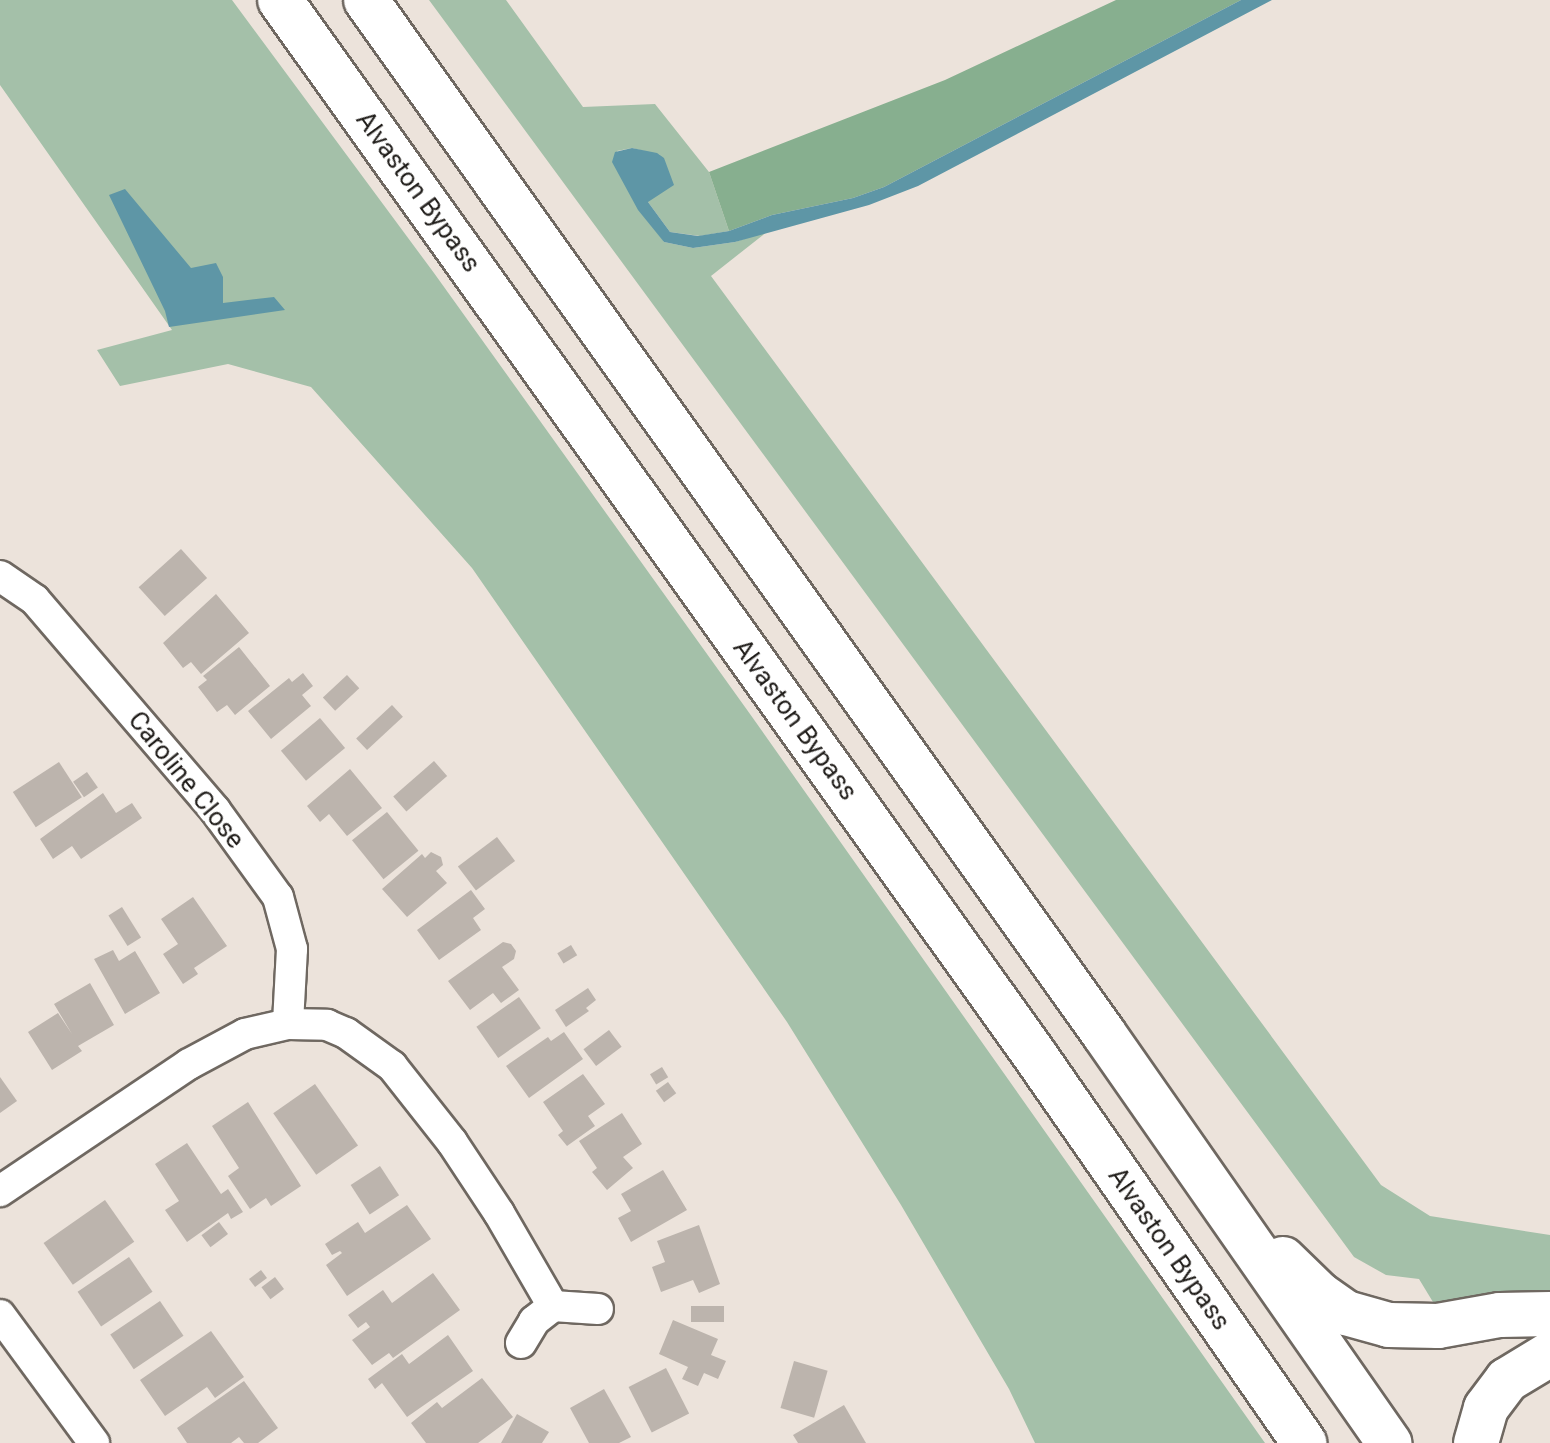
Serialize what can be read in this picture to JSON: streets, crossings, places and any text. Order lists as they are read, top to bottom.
{
  "streets": {
    "highway": ["Alvaston Bypass"],
    "street": ["Caroline Close"]
  }
}
